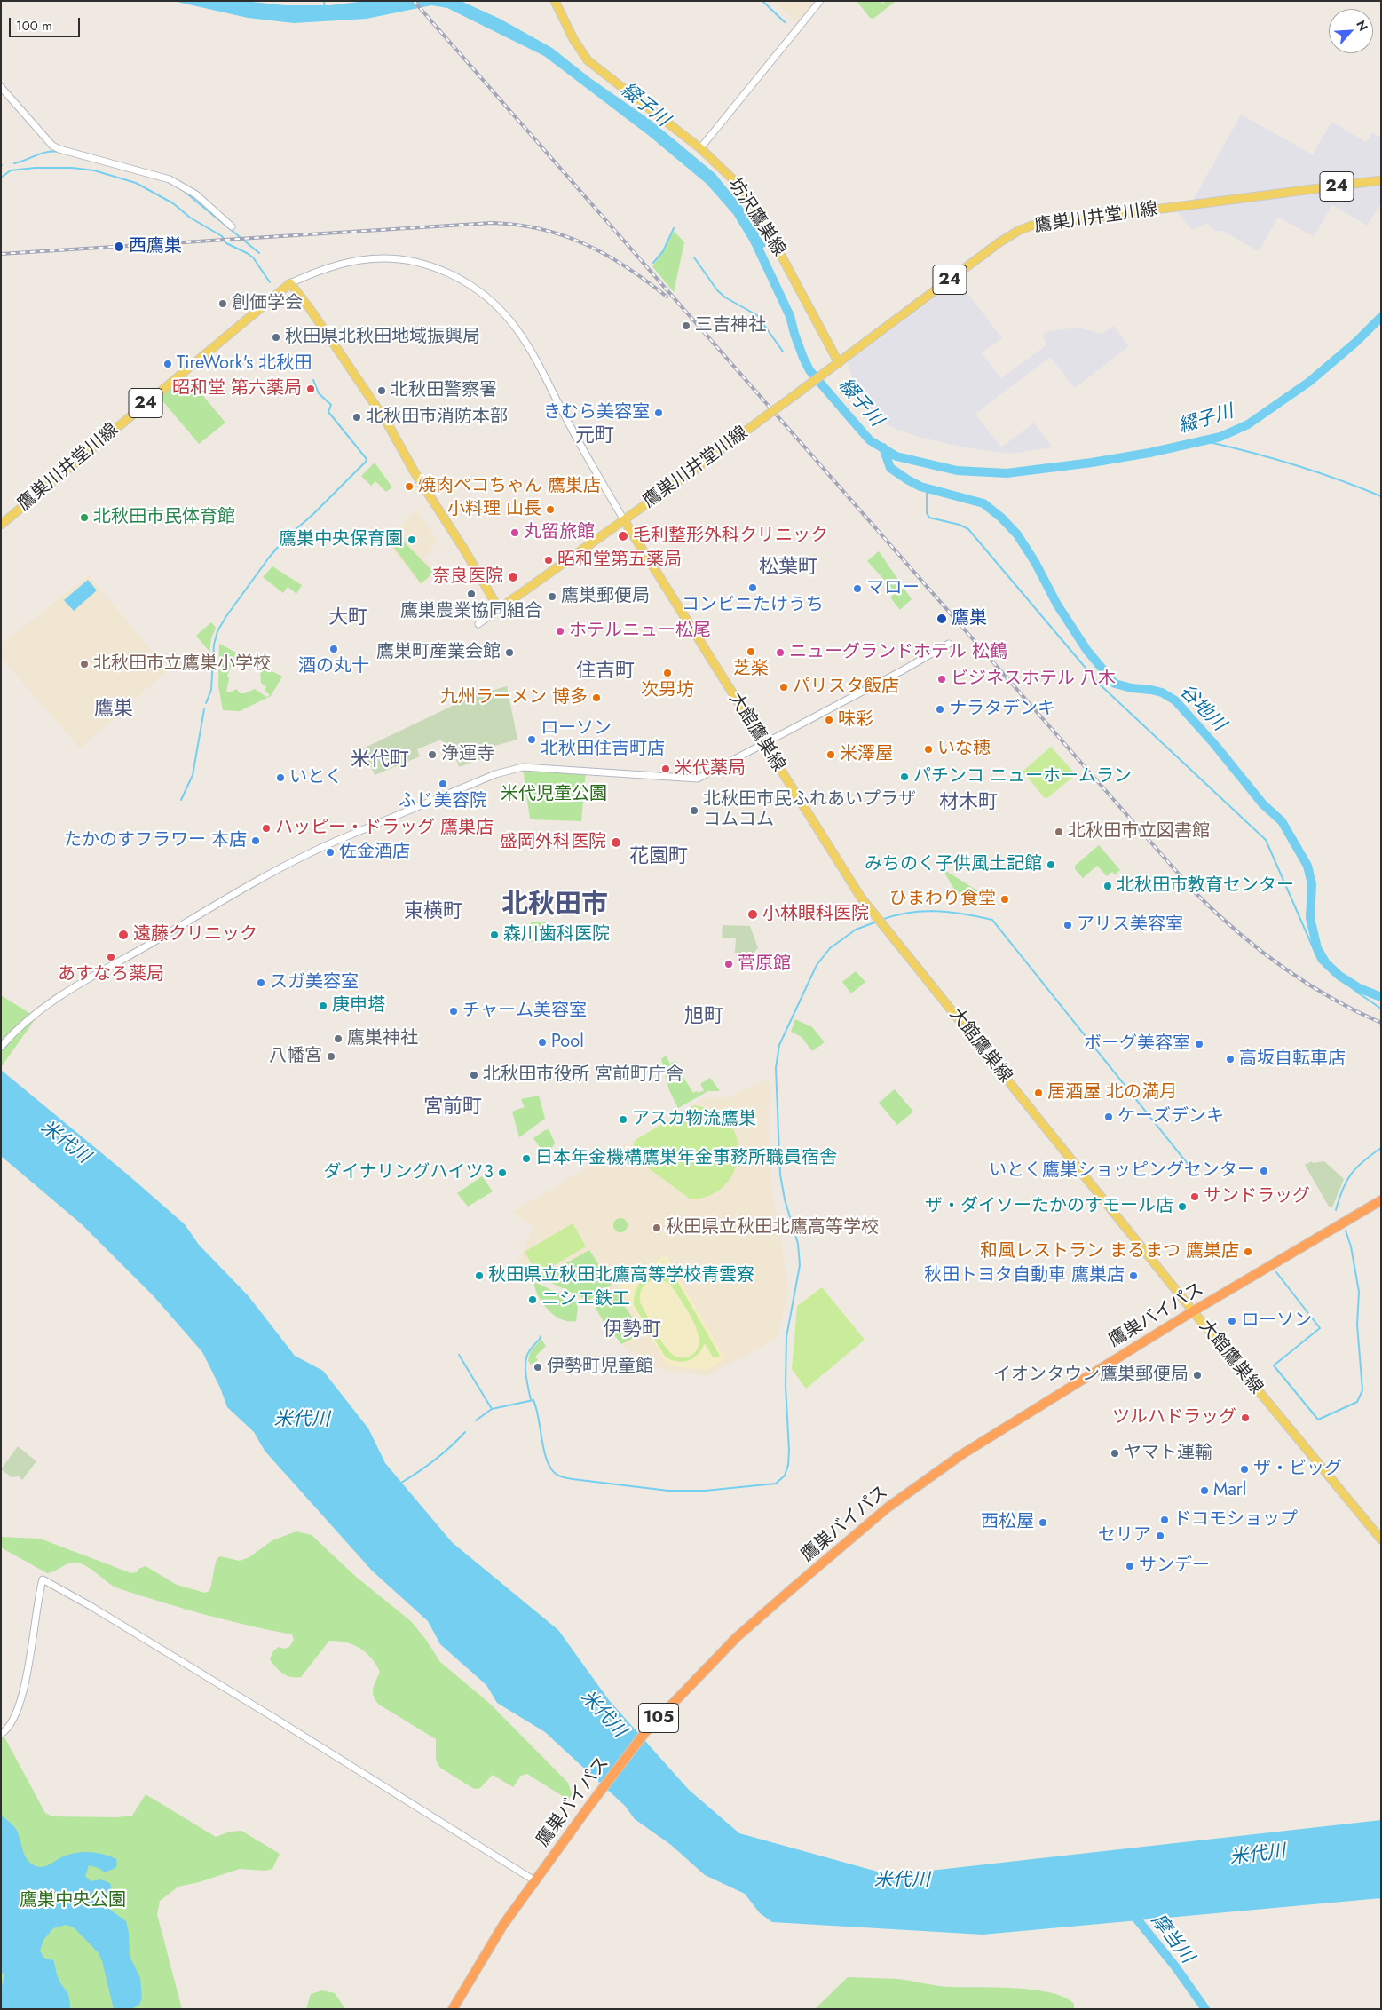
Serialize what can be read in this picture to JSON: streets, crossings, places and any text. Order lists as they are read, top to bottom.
{
  "streets": {
    "highway": ["鷹巣バイパス", "105"],
    "main road": [
      "24",
      "坊沢鷹巣線",
      "鷹巣川井堂川線",
      "大館鷹巣線"
    ]
  },
  "crossings": [
    ["坊沢鷹巣線", "鷹巣川井堂川線"],
    ["鷹巣川井堂川線", "大館鷹巣線"],
    ["大館鷹巣線", "鷹巣バイパス"]
  ],
  "districts": [
    "元町",
    "松葉町",
    "大町",
    "住吉町",
    "鷹巣",
    "米代町",
    "材木町",
    "花園町",
    "北秋田市",
    "東横町",
    "旭町",
    "宮前町",
    "伊勢町"
  ],
  "water": [
    "綴子川",
    "谷地川",
    "米代川",
    "摩当川"
  ],
  "parks": ["米代児童公園", "鷹巣中央公園"],
  "places": [
    "西鷹巣",
    "創価学会",
    "三吉神社",
    "秋田県北秋田地域振興局",
    "TireWork's 北秋田",
    "昭和堂 第六薬局",
    "北秋田警察署",
    "きむら美容室",
    "北秋田市消防本部",
    "焼肉ペコちゃん 鷹巣店",
    "小料理 山長",
    "北秋田市民体育館",
    "丸留旅館",
    "毛利整形外科クリニック",
    "鷹巣中央保育園",
    "昭和堂第五薬局",
    "奈良医院",
    "コンビニたけうち",
    "マロー",
    "鷹巣農業協同組合",
    "鷹巣郵便局",
    "鷹巣",
    "ホテルニュー松尾",
    "酒の丸十",
    "芝楽",
    "鷹巣町産業会館",
    "ニューグランドホテル 松鶴",
    "北秋田市立鷹巣小学校",
    "次男坊",
    "ビジネスホテル 八木",
    "パリスタ飯店",
    "九州ラーメン 博多",
    "ナラタデンキ",
    "味彩",
    "ローソン 北秋田住吉町店",
    "いな穂",
    "浄運寺",
    "米澤屋",
    "米代薬局",
    "パチンコ ニューホームラン",
    "いとく",
    "ふじ美容院",
    "北秋田市民ふれあいプラザ コムコム",
    "ハッピー・ドラッグ 鷹巣店",
    "北秋田市立図書館",
    "たかのすフラワー 本店",
    "盛岡外科医院",
    "佐金酒店",
    "みちのく子供風土記館",
    "北秋田市教育センター",
    "ひまわり食堂",
    "小林眼科医院",
    "アリス美容室",
    "遠藤クリニック",
    "森川歯科医院",
    "あすなろ薬局",
    "菅原館",
    "スガ美容室",
    "庚申塔",
    "チャーム美容室",
    "鷹巣神社",
    "Pool",
    "ボーグ美容室",
    "八幡宮",
    "高坂自転車店",
    "北秋田市役所 宮前町庁舎",
    "居酒屋 北の満月",
    "ケーズデンキ",
    "アスカ物流鷹巣",
    "日本年金機構鷹巣年金事務所職員宿舎",
    "いとく鷹巣ショッピングセンター",
    "ダイナリングハイツ３",
    "サンドラッグ",
    "ザ・ダイソーたかのすモール店",
    "秋田県立秋田北鷹高等学校",
    "和風レストラン まるまつ 鷹巣店",
    "秋田県立秋田北鷹高等学校青雲寮",
    "秋田トヨタ自動車 鷹巣店",
    "ニシエ鉄工",
    "ローソン",
    "伊勢町児童館",
    "イオンタウン鷹巣郵便局",
    "ツルハドラッグ",
    "ヤマト運輸",
    "ザ・ビッグ",
    "Marl",
    "ドコモショップ",
    "西松屋",
    "セリア",
    "サンデー"
  ],
  "scale_bar": "100 m",
  "north": "top right"
}
